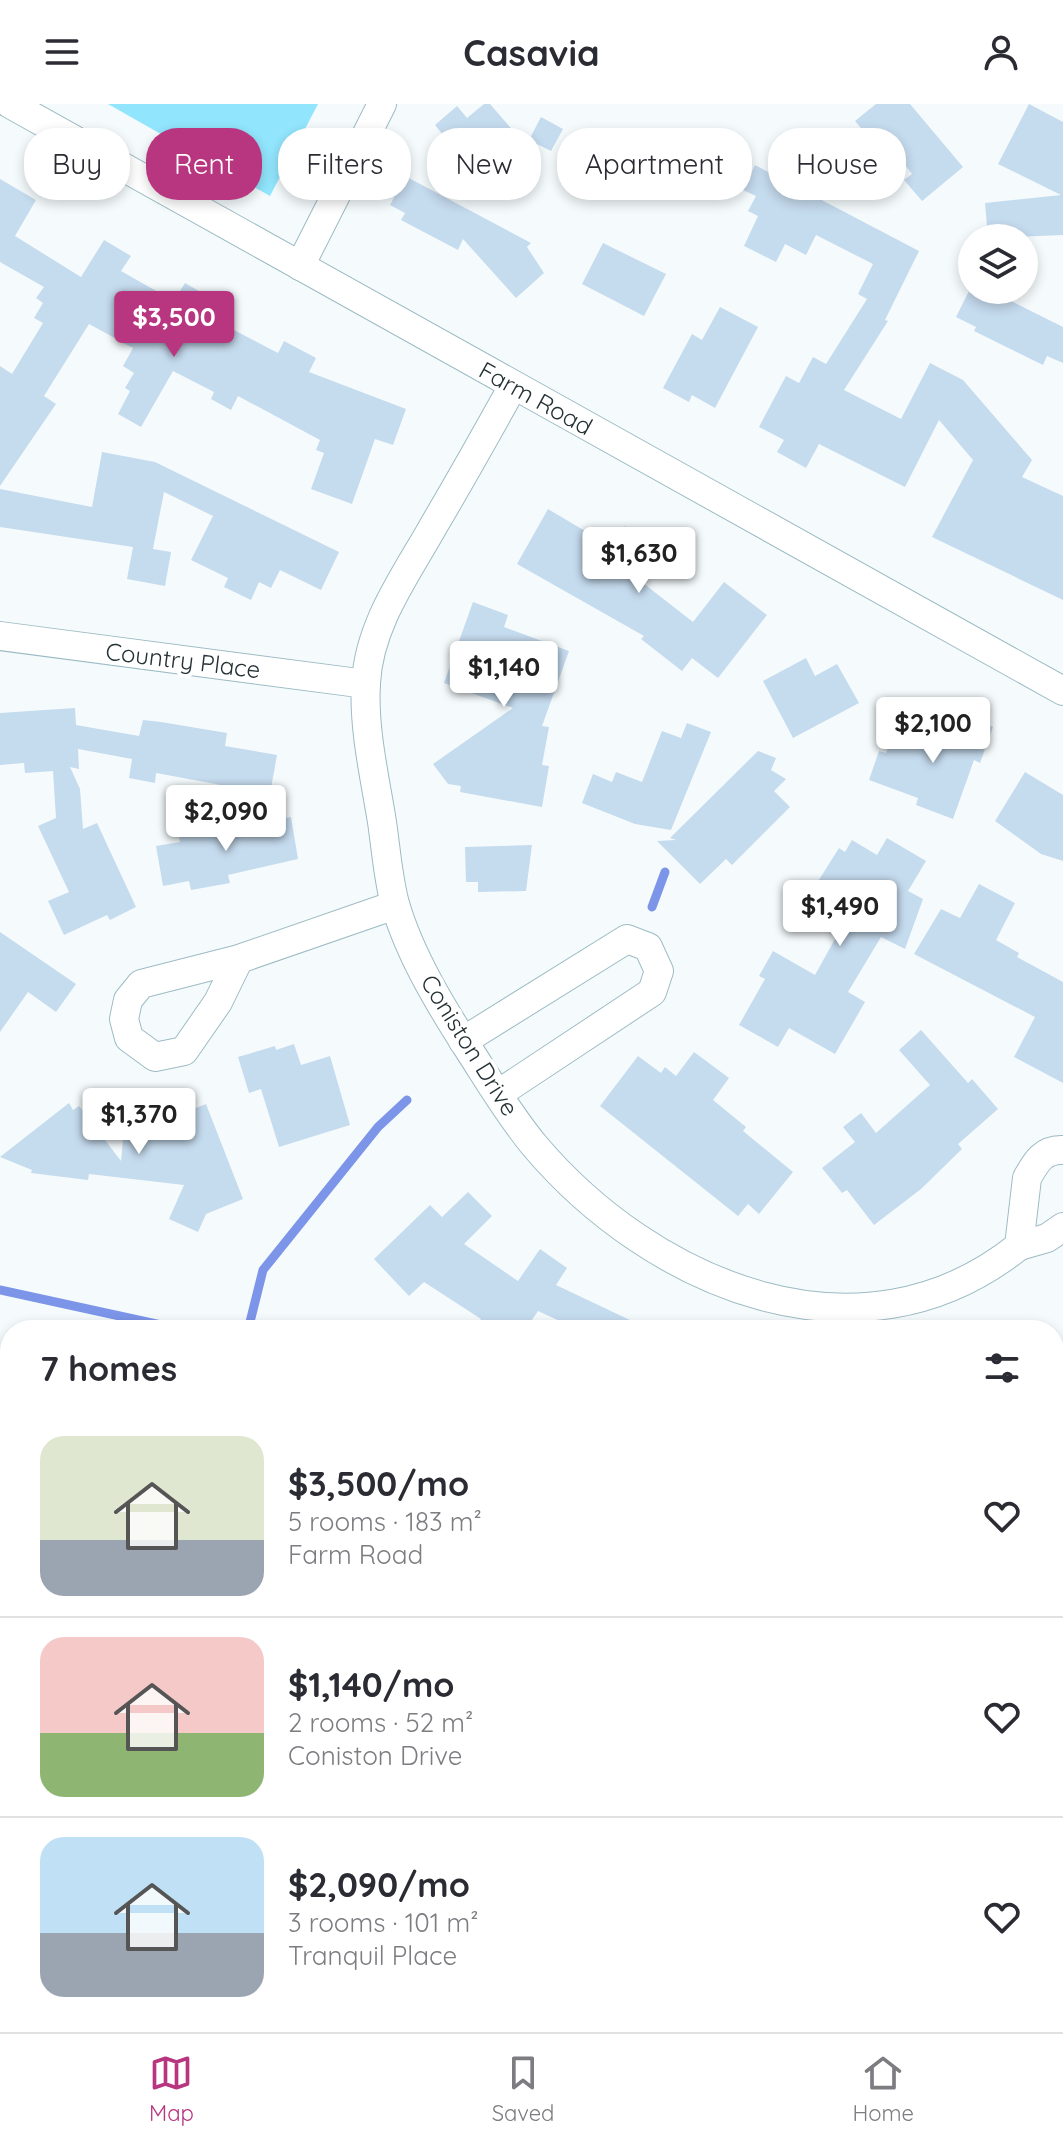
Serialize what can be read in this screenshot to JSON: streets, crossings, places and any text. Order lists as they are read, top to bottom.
{
  "streets": {
    "street": ["Farm Road", "Country Place", "Coniston Drive"]
  },
  "crossings": [
    ["Farm Road", "Coniston Drive"],
    ["Country Place", "Coniston Drive"]
  ],
  "page": {
    "header": "Casavia",
    "chip": [
      "Buy",
      "Rent",
      "Filters",
      "New",
      "Apartment",
      "House"
    ],
    "price": [
      "$3,500",
      "$1,630",
      "$1,140",
      "$2,100",
      "$2,090",
      "$1,490",
      "$1,370"
    ],
    "heading": "7 homes",
    "list": [
      {
        "name": "$3,500/mo",
        "note": "5 rooms · 183 m² · Farm Road"
      },
      {
        "name": "$1,140/mo",
        "note": "2 rooms · 52 m² · Coniston Drive"
      },
      {
        "name": "$2,090/mo",
        "note": "3 rooms · 101 m² · Tranquil Place"
      }
    ],
    "tabs": ["Map", "Saved", "Home"]
  }
}
